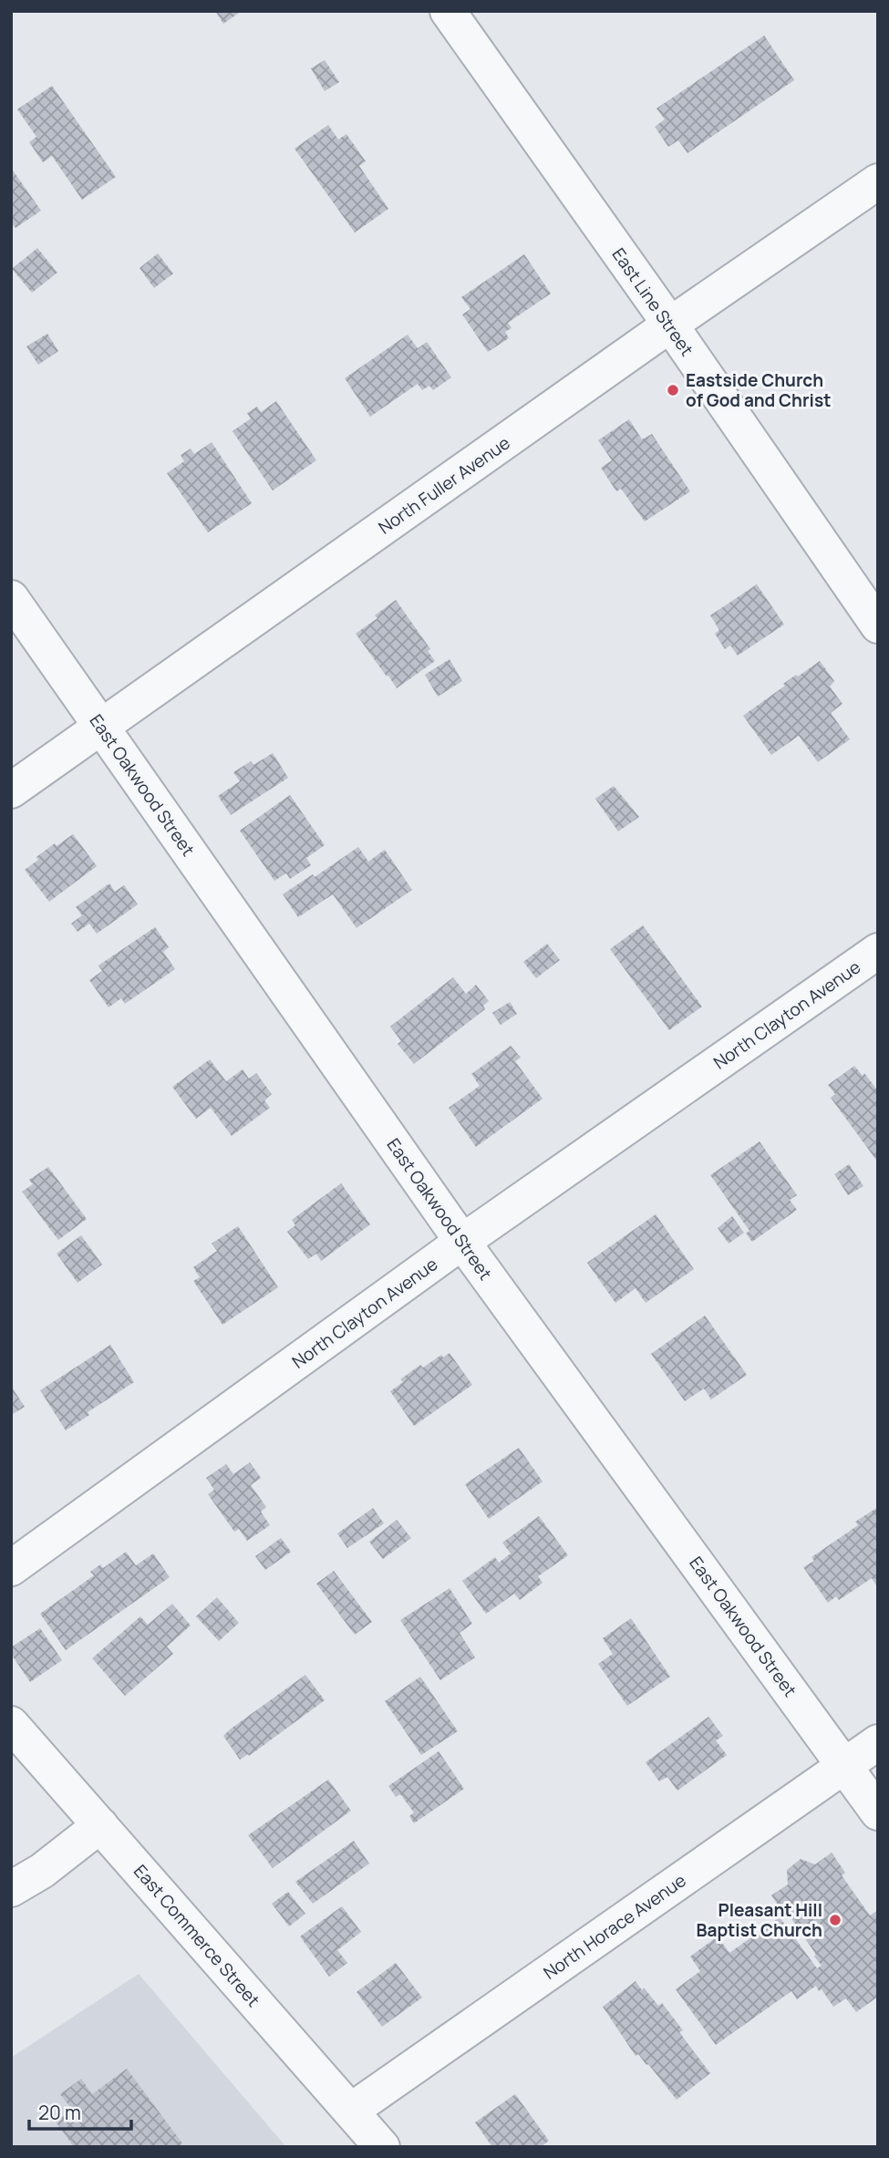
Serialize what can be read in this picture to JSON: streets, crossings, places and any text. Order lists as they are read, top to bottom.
{
  "streets": {
    "street": [
      "East Line Street",
      "North Fuller Avenue",
      "East Oakwood Street",
      "North Clayton Avenue",
      "North Horace Avenue",
      "East Commerce Street"
    ]
  },
  "crossings": [
    ["East Line Street", "North Fuller Avenue"],
    ["North Fuller Avenue", "East Oakwood Street"],
    ["East Oakwood Street", "North Clayton Avenue"],
    ["East Oakwood Street", "North Horace Avenue"],
    ["North Horace Avenue", "East Commerce Street"]
  ],
  "places": ["Eastside Church of God and Christ", "Pleasant Hill Baptist Church"],
  "scale_bar": "20 m"
}
